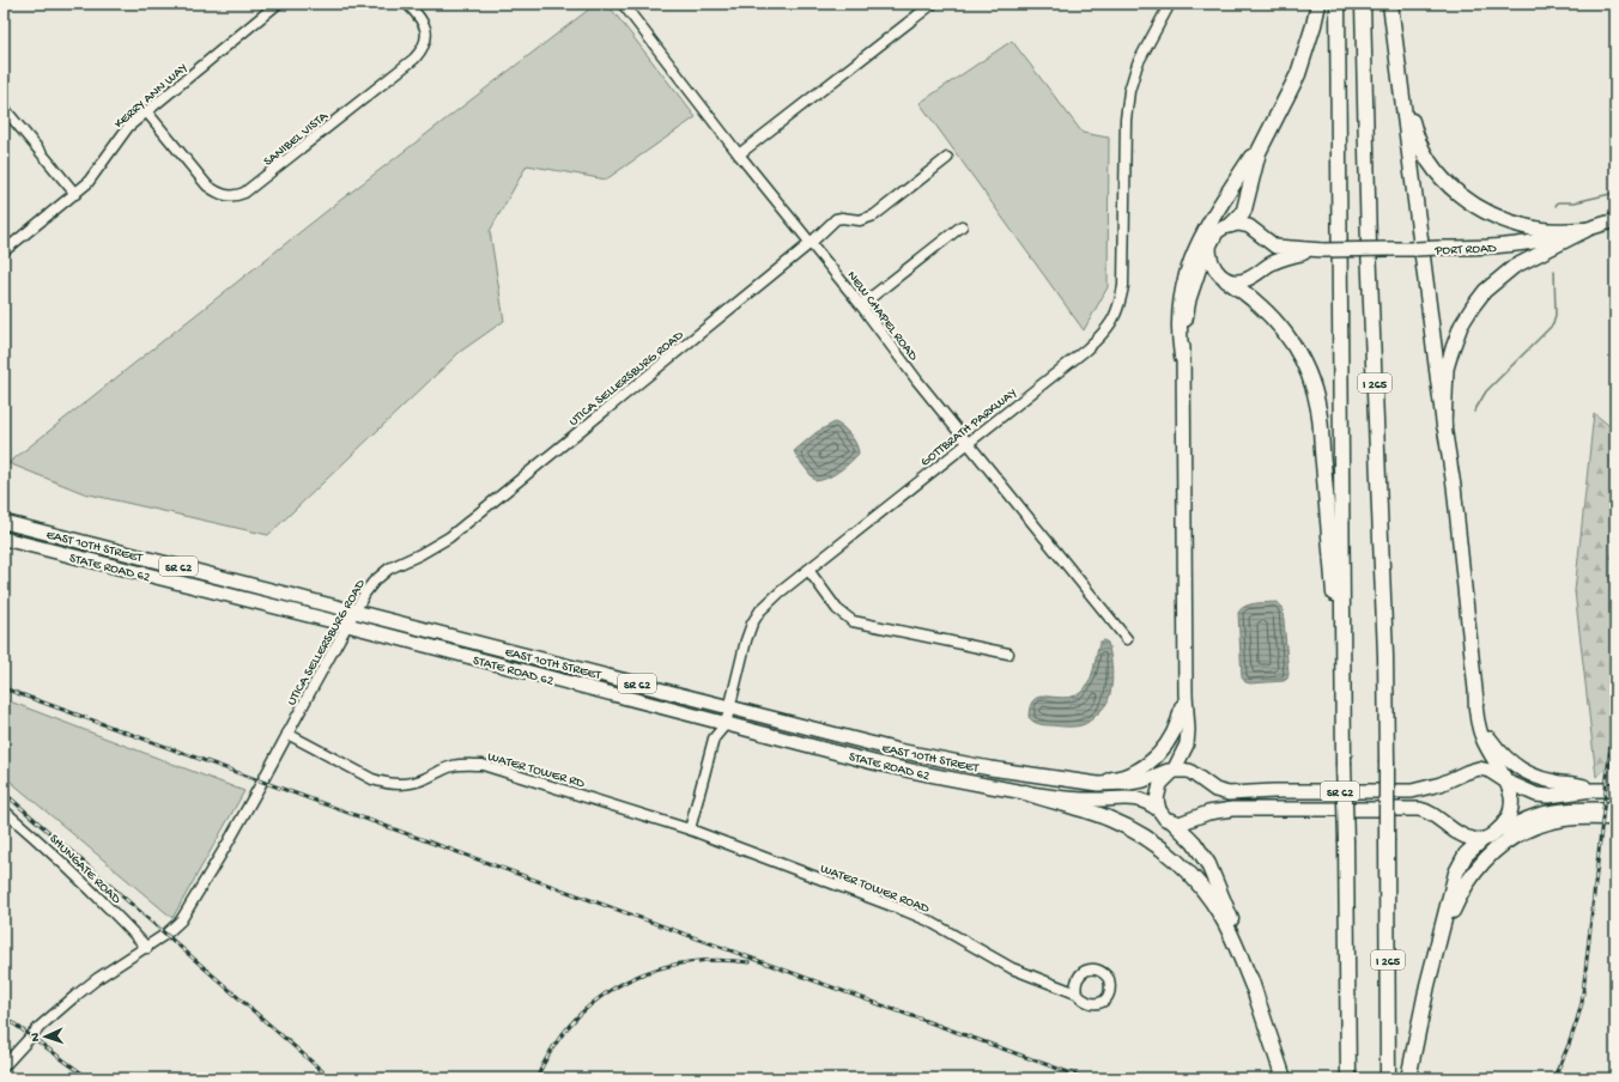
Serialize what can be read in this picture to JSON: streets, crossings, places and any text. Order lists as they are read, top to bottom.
{
  "streets": {
    "highway": ["I 265", "SR 62"],
    "main road": ["PORT ROAD", "EAST 10TH STREET", "STATE ROAD 62"],
    "street": [
      "KERRY ANN WAY",
      "SANIBEL VISTA",
      "NEW CHAPEL ROAD",
      "UTICA SELLERSBURG ROAD",
      "GOTTBRATH PARKWAY",
      "WATER TOWER RD",
      "SHUNGATE ROAD",
      "WATER TOWER ROAD"
    ]
  },
  "crossings": [
    ["KERRY ANN WAY", "SANIBEL VISTA"],
    ["NEW CHAPEL ROAD", "UTICA SELLERSBURG ROAD"],
    ["NEW CHAPEL ROAD", "GOTTBRATH PARKWAY"],
    ["UTICA SELLERSBURG ROAD", "EAST 10TH STREET"],
    ["UTICA SELLERSBURG ROAD", "STATE ROAD 62"],
    ["UTICA SELLERSBURG ROAD", "WATER TOWER RD"],
    ["UTICA SELLERSBURG ROAD", "SHUNGATE ROAD"],
    ["GOTTBRATH PARKWAY", "EAST 10TH STREET"],
    ["GOTTBRATH PARKWAY", "STATE ROAD 62"],
    ["GOTTBRATH PARKWAY", "WATER TOWER ROAD"],
    ["EAST 10TH STREET", "SR 62"],
    ["STATE ROAD 62", "SR 62"],
    ["WATER TOWER RD", "WATER TOWER ROAD"]
  ],
  "north": "left"
}
